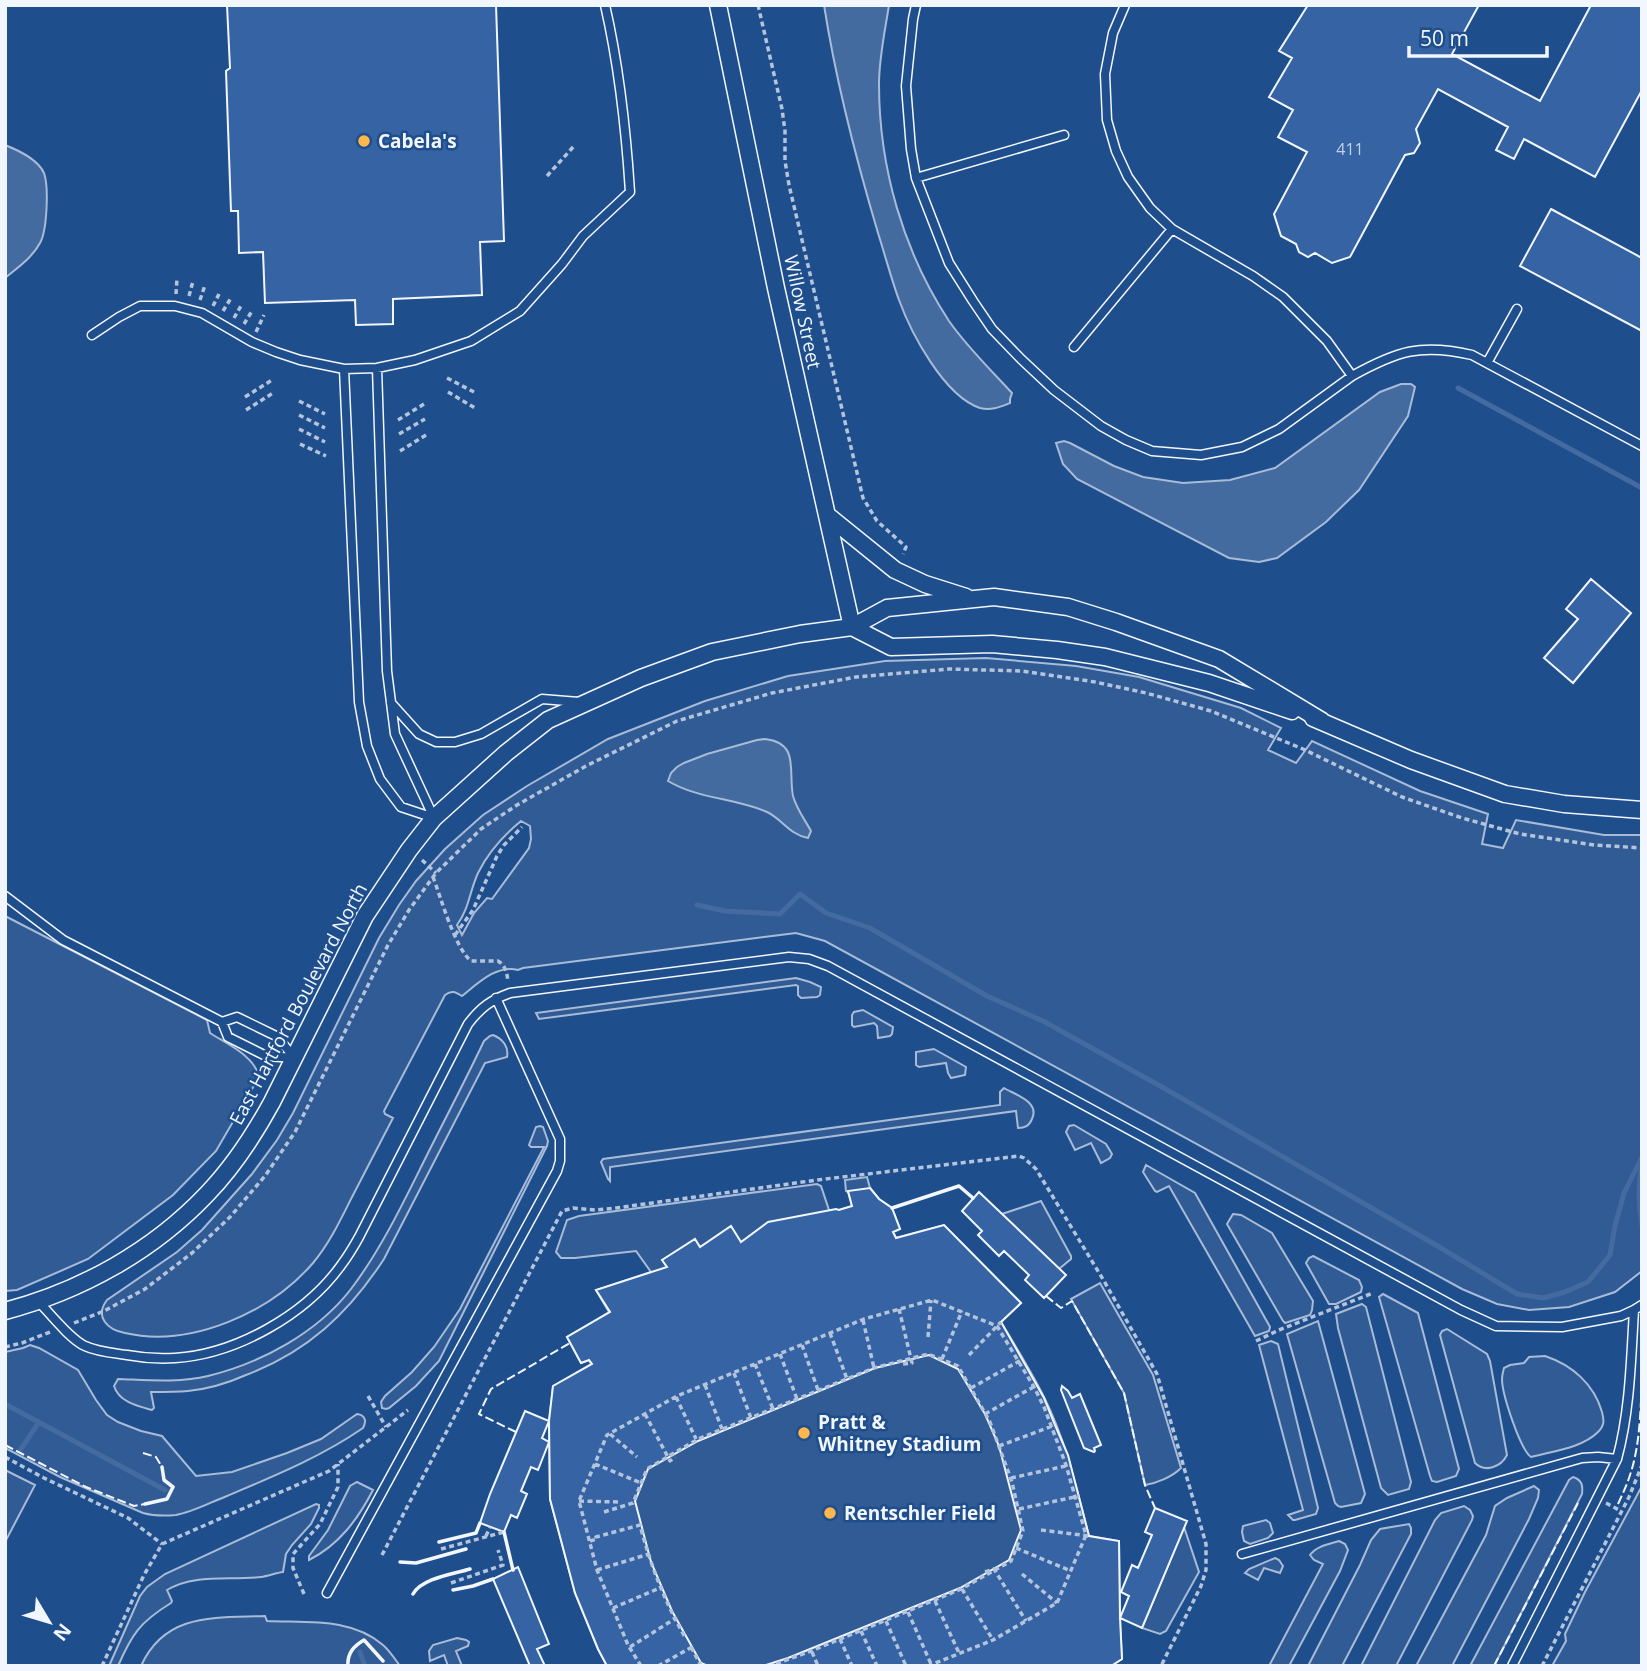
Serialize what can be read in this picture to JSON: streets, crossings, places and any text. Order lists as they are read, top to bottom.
{
  "streets": {
    "street": ["Willow Street", "East Hartford Boulevard North"]
  },
  "crossings": [
    ["Willow Street", "East Hartford Boulevard North"]
  ],
  "places": ["Cabela's", "Pratt & Whitney Stadium", "Rentschler Field"],
  "house_numbers": ["411"],
  "scale_bar": "50 m",
  "north": "bottom right"
}
